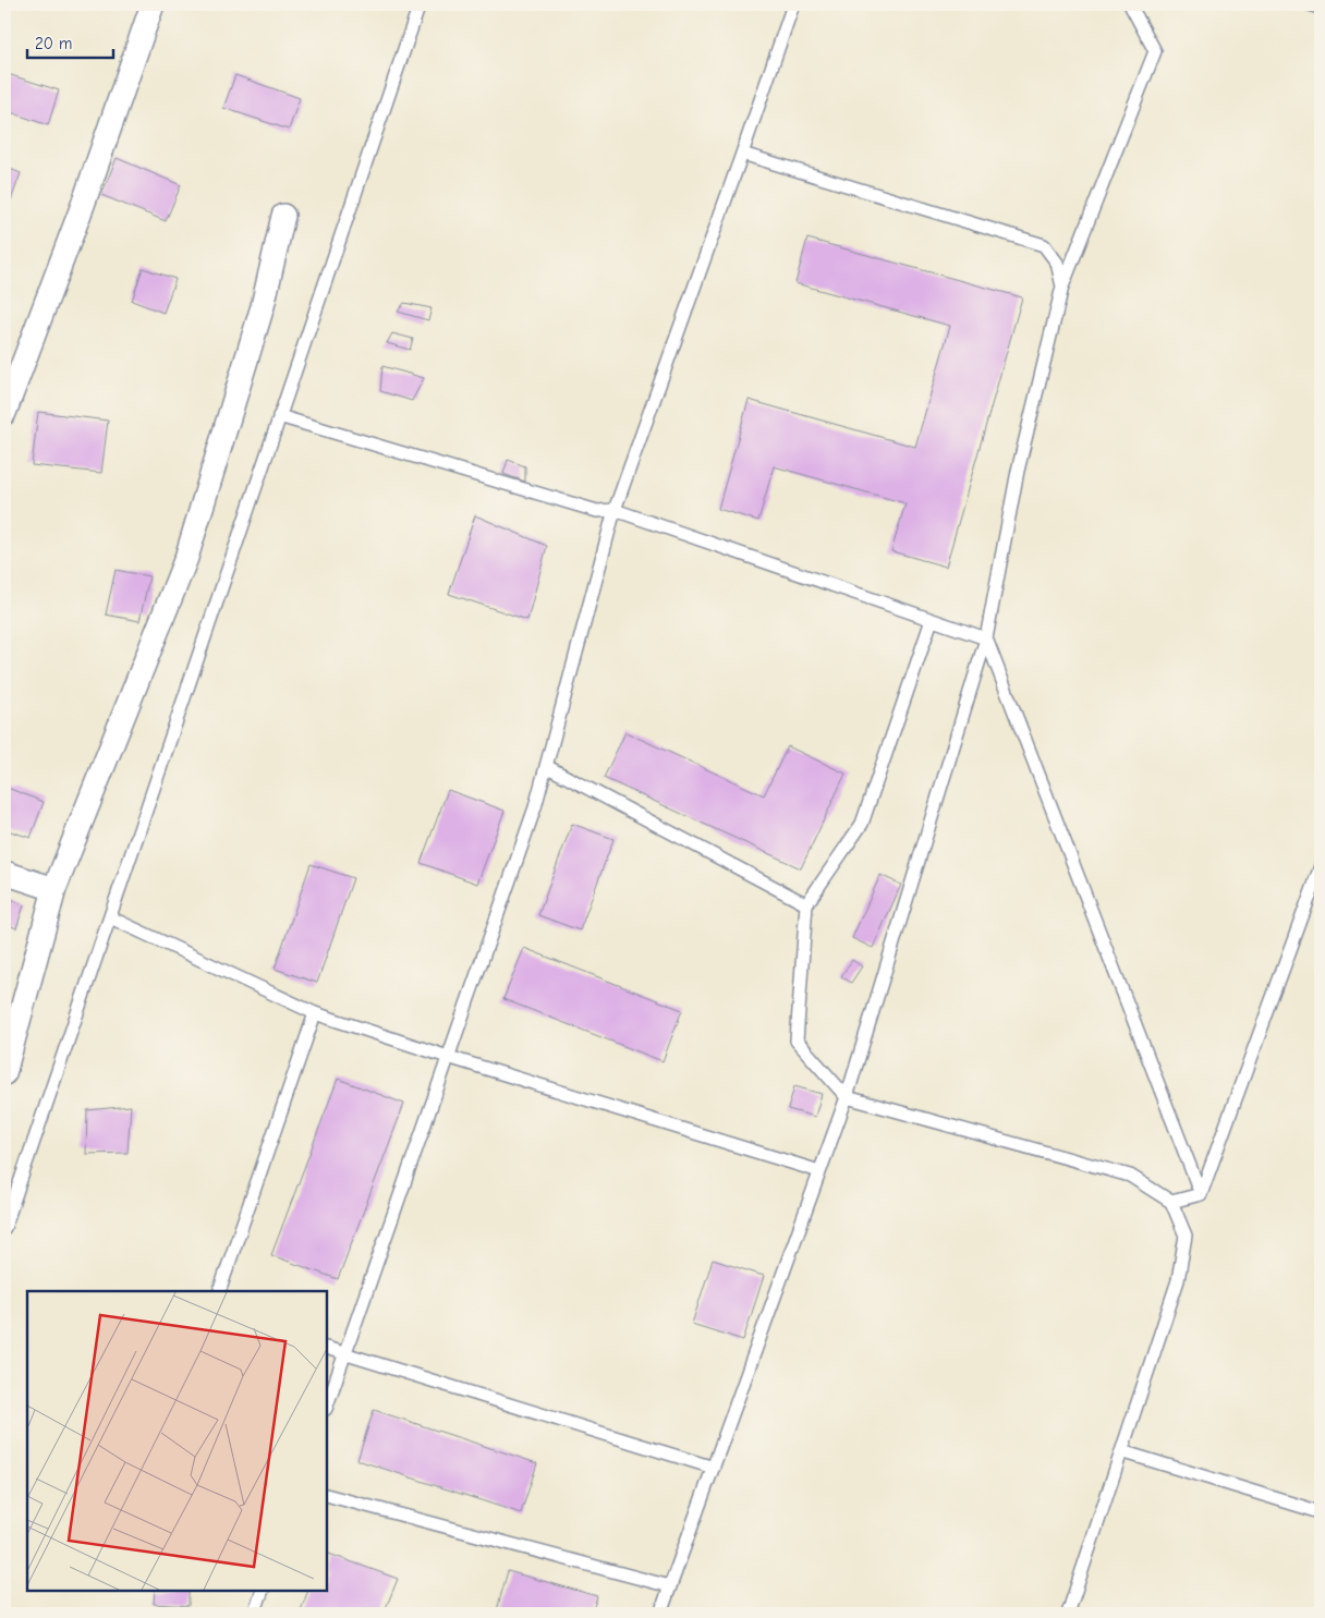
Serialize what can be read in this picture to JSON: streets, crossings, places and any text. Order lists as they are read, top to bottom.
{
  "scale_bar": "20 m"
}
